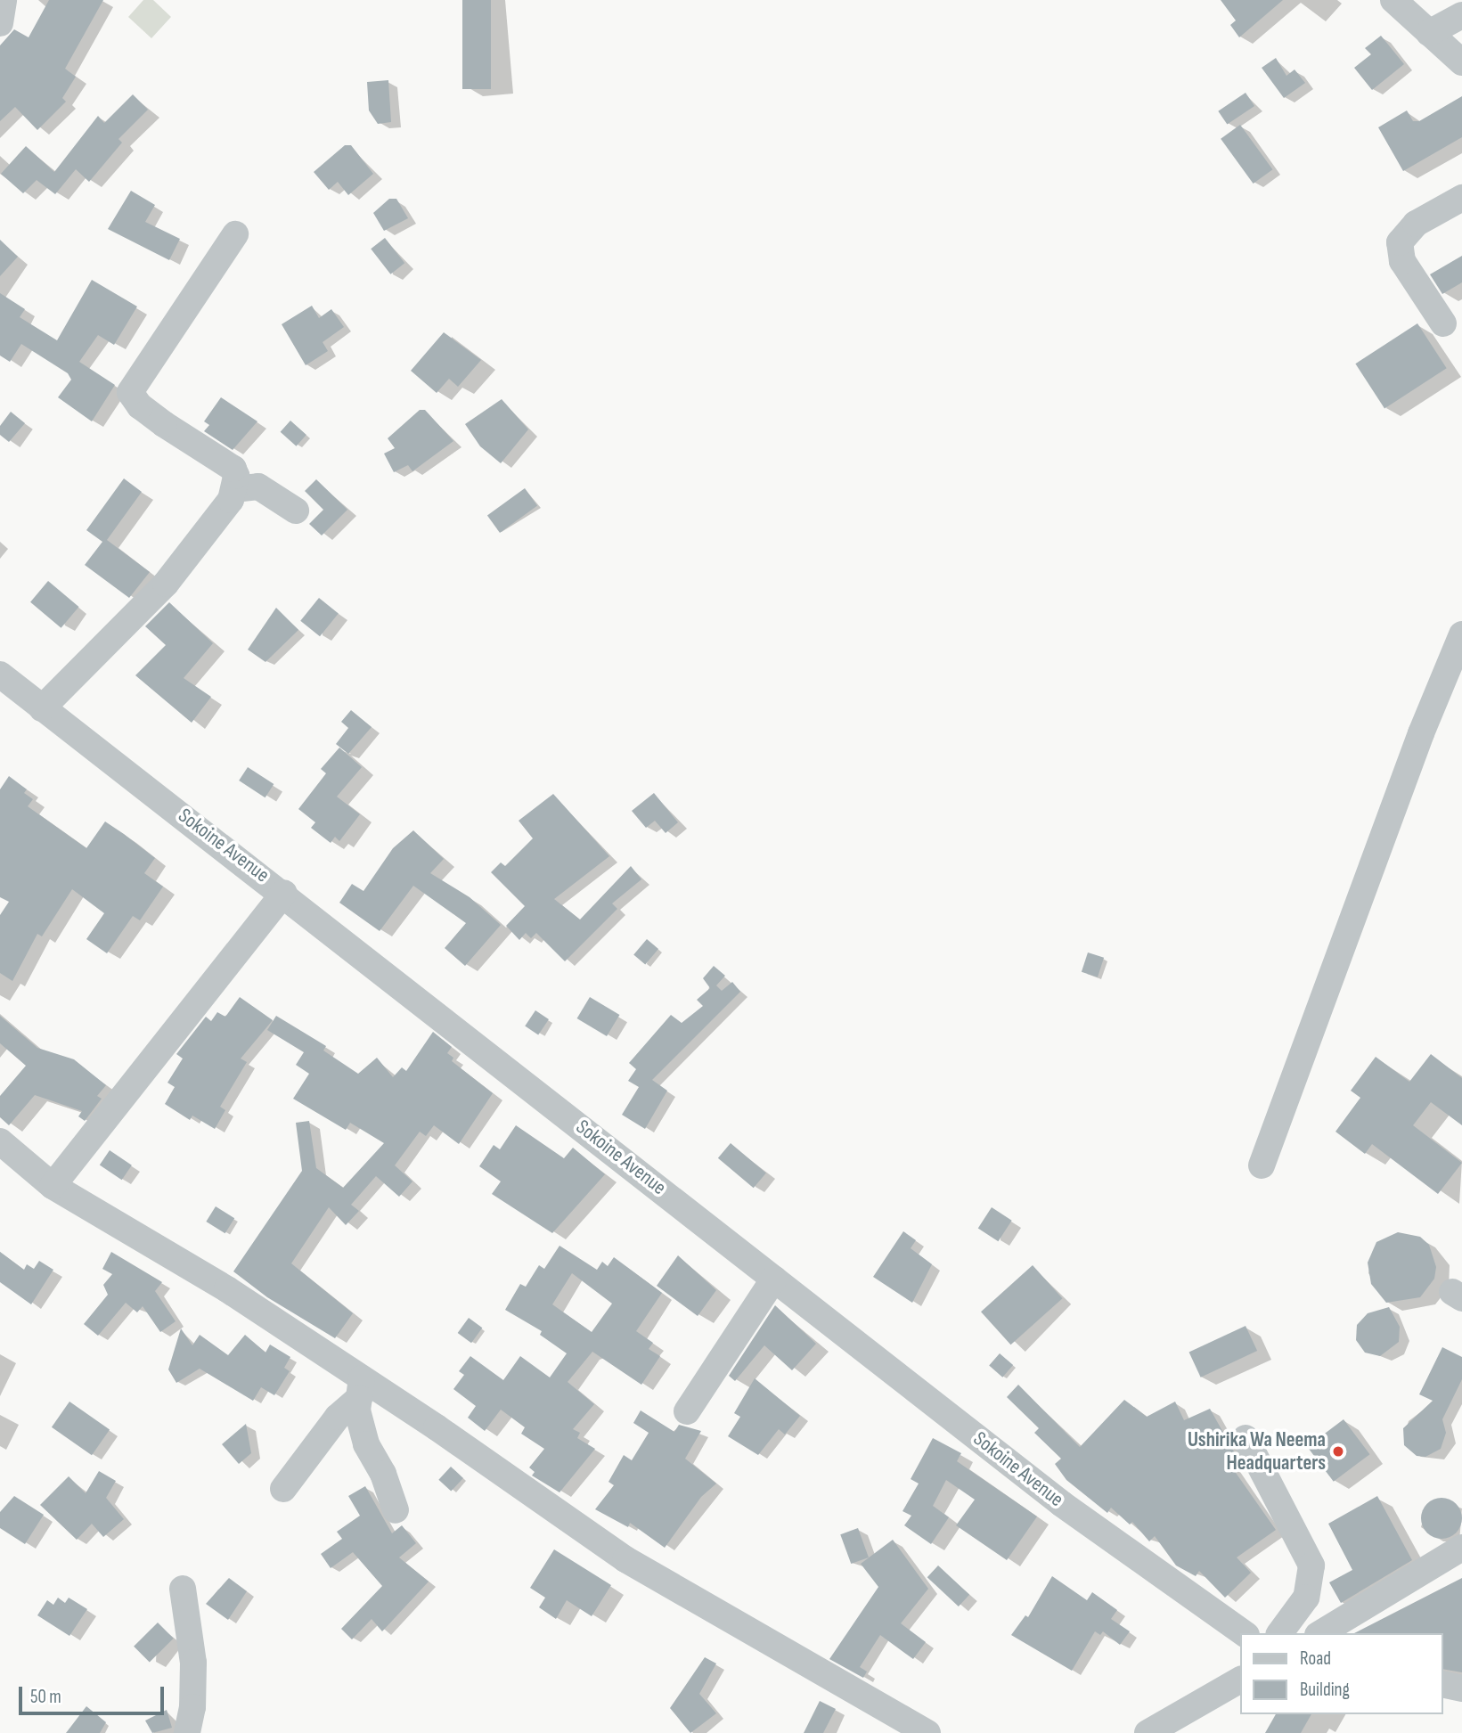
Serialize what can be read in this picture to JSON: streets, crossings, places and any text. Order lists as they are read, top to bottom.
{
  "streets": {
    "street": ["Sokoine Avenue"]
  },
  "places": ["Ushirika Wa Neema Headquarters"],
  "legend": ["Road", "Building"],
  "scale_bar": "50 m"
}
